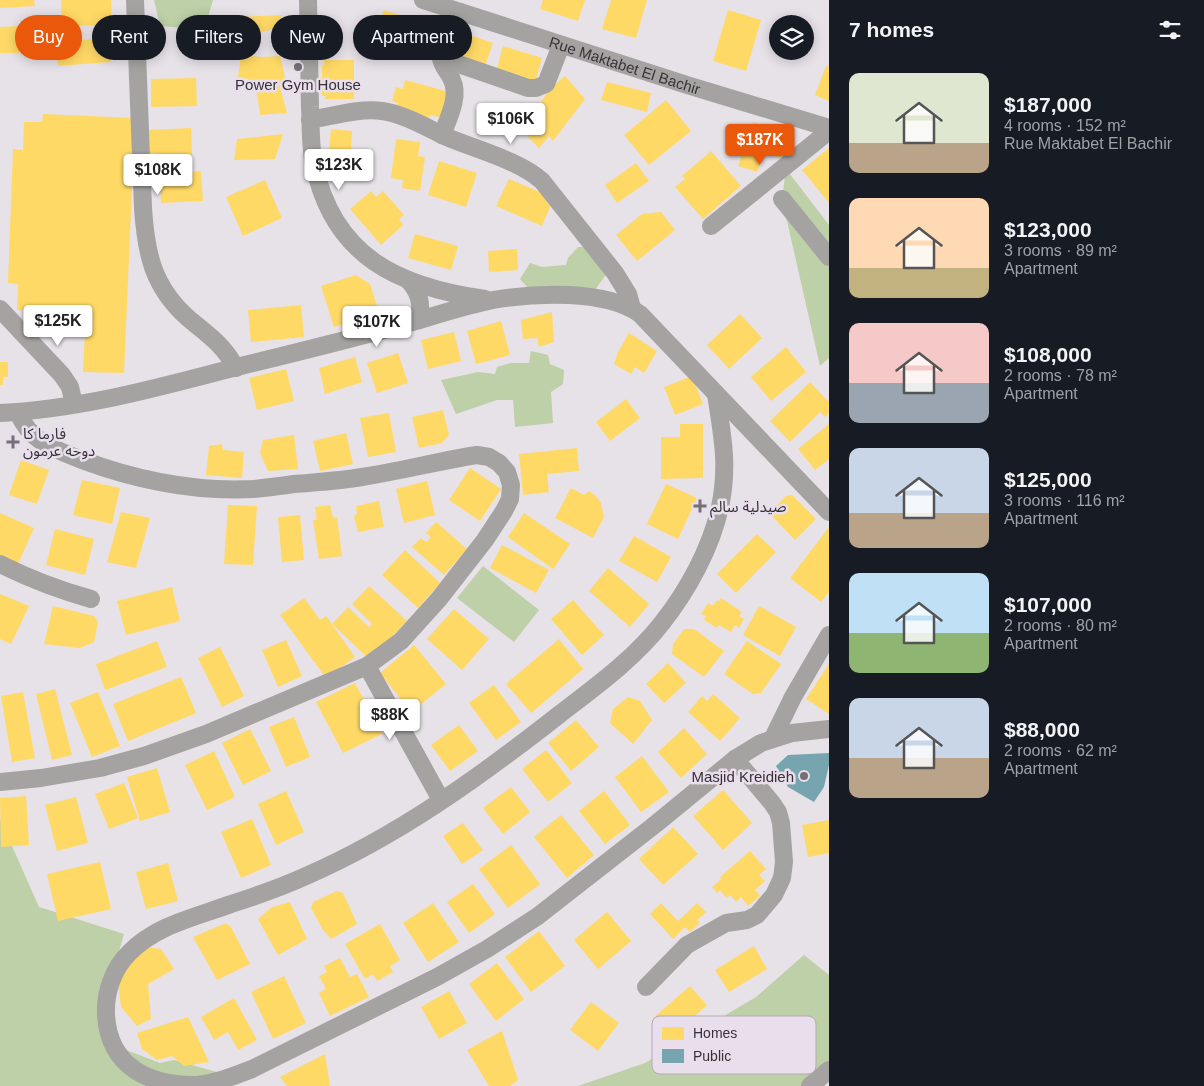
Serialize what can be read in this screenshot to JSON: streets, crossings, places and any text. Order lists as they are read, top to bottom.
{
  "streets": {
    "street": ["Rue Maktabet El Bachir"]
  },
  "places": {
    "other": ["Power Gym House", "Masjid Kreidieh"],
    "health": ["فارما كا دوحه عرمون", "صيدلية سالم"]
  },
  "legend": ["Homes", "Public"],
  "page": {
    "heading": "7 homes",
    "chip": [
      "Buy",
      "Rent",
      "Filters",
      "New",
      "Apartment"
    ],
    "list": [
      {
        "name": "$187,000",
        "note": "4 rooms · 152 m² · Rue Maktabet El Bachir"
      },
      {
        "name": "$123,000",
        "note": "3 rooms · 89 m² · Apartment"
      },
      {
        "name": "$108,000",
        "note": "2 rooms · 78 m² · Apartment"
      },
      {
        "name": "$125,000",
        "note": "3 rooms · 116 m² · Apartment"
      },
      {
        "name": "$107,000",
        "note": "2 rooms · 80 m² · Apartment"
      },
      {
        "name": "$88,000",
        "note": "2 rooms · 62 m² · Apartment"
      }
    ],
    "price": [
      "$106K",
      "$187K",
      "$123K",
      "$108K",
      "$125K",
      "$107K",
      "$88K"
    ]
  }
}
